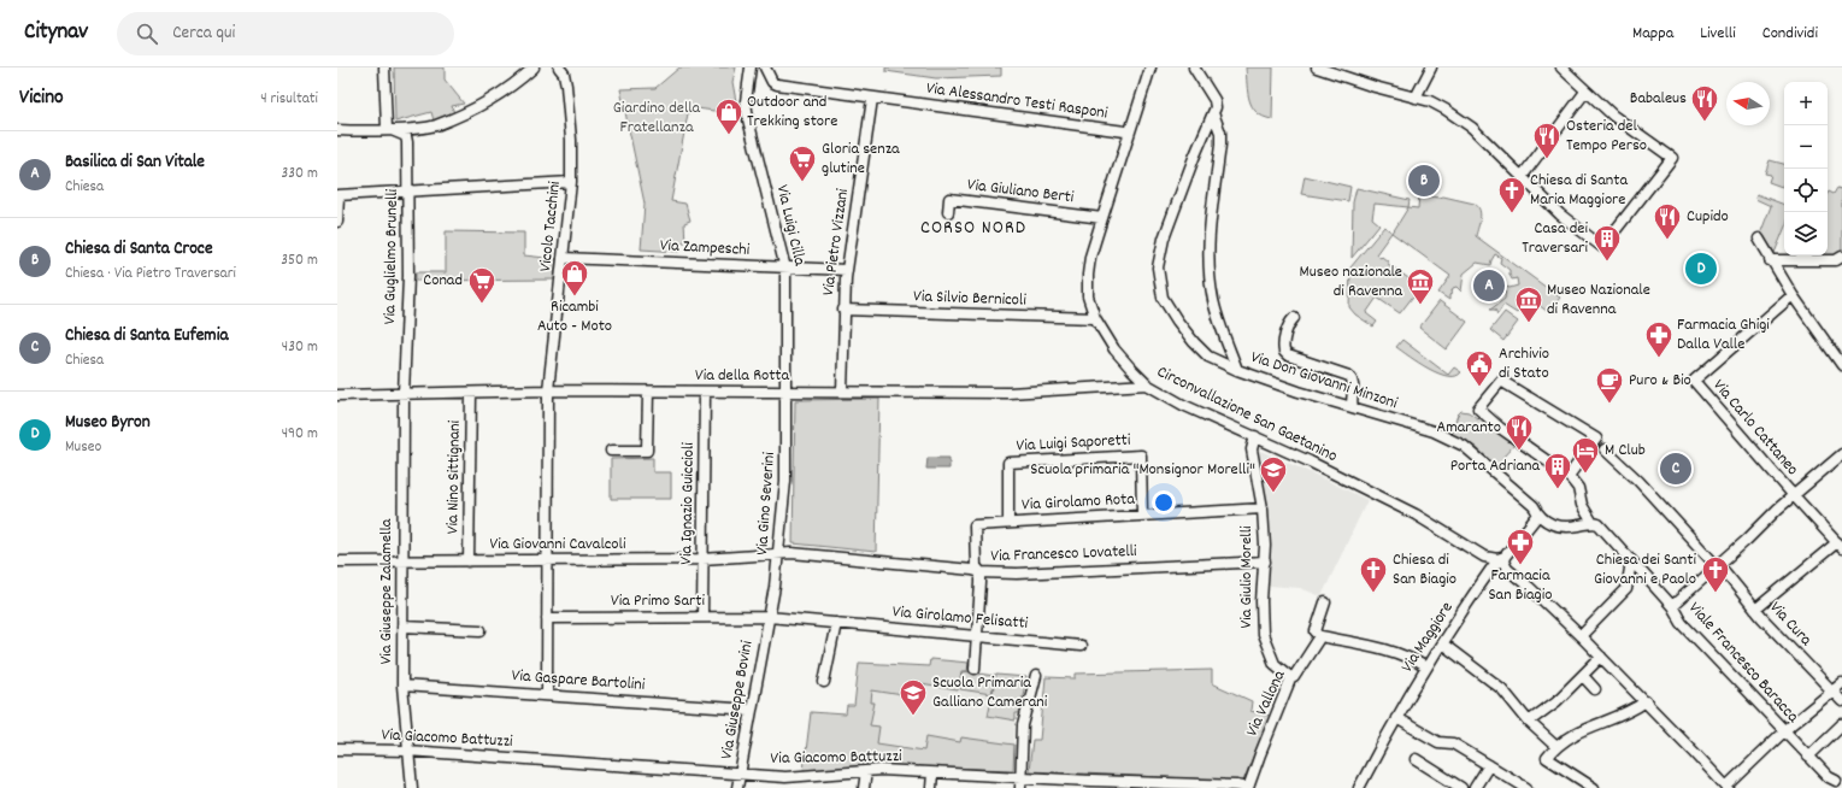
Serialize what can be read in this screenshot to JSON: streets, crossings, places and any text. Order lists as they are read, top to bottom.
{
  "streets": {
    "street": [
      "Via Alessandro Testi Rasponi",
      "Via Giuliano Berti",
      "Via Luigi Cilla",
      "Vicolo Tacchini",
      "Via Pietro Vizzani",
      "Via Zampeschi",
      "Via Guglielmo Brunelli",
      "Via Silvio Bernicoli",
      "Via della Rotta",
      "Via Don Giovanni Minzoni",
      "Circonvallazione San Gaetanino",
      "Via Carlo Cattaneo",
      "Via Luigi Saporetti",
      "Via Nino Sittignani",
      "Via Girolamo Rota",
      "Via Ignazio Guiccioli",
      "Via Gino Severini",
      "Via Giovanni Cavalcoli",
      "Via Francesco Lovatelli",
      "Via Giulio Morelli",
      "Via Giuseppe Zalamella",
      "Via Primo Sarti",
      "Via Girolamo Felisatti",
      "Via Cura",
      "Via Maggiore",
      "Viale Francesco Baracca",
      "Via Gaspare Bartolini",
      "Via Giuseppe Bovini",
      "Via Vallona",
      "Via Giacomo Battuzzi"
    ]
  },
  "crossings": [
    ["Via Alessandro Testi Rasponi", "Via Pietro Vizzani"],
    ["Via Alessandro Testi Rasponi", "Circonvallazione San Gaetanino"],
    ["Via Giuliano Berti", "Circonvallazione San Gaetanino"],
    ["Via Luigi Cilla", "Via Zampeschi"],
    ["Via Luigi Cilla", "Via della Rotta"],
    ["Via Luigi Cilla", "Via Gino Severini"],
    ["Vicolo Tacchini", "Via Zampeschi"],
    ["Vicolo Tacchini", "Via della Rotta"],
    ["Vicolo Tacchini", "Via Giovanni Cavalcoli"],
    ["Vicolo Tacchini", "Via Primo Sarti"],
    ["Vicolo Tacchini", "Via Gaspare Bartolini"],
    ["Via Pietro Vizzani", "Via Zampeschi"],
    ["Via Pietro Vizzani", "Via Silvio Bernicoli"],
    ["Via Pietro Vizzani", "Via della Rotta"],
    ["Via Guglielmo Brunelli", "Via della Rotta"],
    ["Via Guglielmo Brunelli", "Via Giuseppe Zalamella"],
    ["Via Silvio Bernicoli", "Circonvallazione San Gaetanino"],
    ["Via della Rotta", "Circonvallazione San Gaetanino"],
    ["Via della Rotta", "Via Nino Sittignani"],
    ["Via della Rotta", "Via Ignazio Guiccioli"],
    ["Via della Rotta", "Via Gino Severini"],
    ["Via della Rotta", "Via Giuseppe Zalamella"],
    ["Via Don Giovanni Minzoni", "Via Maggiore"],
    ["Circonvallazione San Gaetanino", "Via Giulio Morelli"],
    ["Via Luigi Saporetti", "Via Girolamo Rota"],
    ["Via Nino Sittignani", "Via Giovanni Cavalcoli"],
    ["Via Girolamo Rota", "Via Francesco Lovatelli"],
    ["Via Girolamo Rota", "Via Giulio Morelli"],
    ["Via Ignazio Guiccioli", "Via Giovanni Cavalcoli"],
    ["Via Ignazio Guiccioli", "Via Primo Sarti"],
    ["Via Gino Severini", "Via Giovanni Cavalcoli"],
    ["Via Gino Severini", "Via Francesco Lovatelli"],
    ["Via Gino Severini", "Via Primo Sarti"],
    ["Via Gino Severini", "Via Girolamo Felisatti"],
    ["Via Gino Severini", "Via Giuseppe Bovini"],
    ["Via Giovanni Cavalcoli", "Via Francesco Lovatelli"],
    ["Via Giovanni Cavalcoli", "Via Giuseppe Zalamella"],
    ["Via Francesco Lovatelli", "Via Giulio Morelli"],
    ["Via Giulio Morelli", "Via Vallona"],
    ["Via Giuseppe Zalamella", "Via Gaspare Bartolini"],
    ["Via Giuseppe Zalamella", "Via Giacomo Battuzzi"],
    ["Via Primo Sarti", "Via Girolamo Felisatti"],
    ["Via Primo Sarti", "Via Giuseppe Bovini"],
    ["Via Girolamo Felisatti", "Via Giuseppe Bovini"],
    ["Via Gaspare Bartolini", "Via Giuseppe Bovini"],
    ["Via Giuseppe Bovini", "Via Giacomo Battuzzi"],
    ["Via Vallona", "Via Giacomo Battuzzi"]
  ],
  "districts": ["CORSO NORD"],
  "parks": ["Giardino della Fratellanza"],
  "places": {
    "restaurant": [
      "Babaleus",
      "Osteria del Tempo Perso",
      "Cupido",
      "Amaranto"
    ],
    "shop": ["Outdoor and Trekking store", "Ricambi Auto - Moto"],
    "supermarket": ["Gloria senza glutine", "Conad"],
    "church": ["Chiesa di Santa Maria Maggiore", "Chiesa di San Biagio", "Chiesa dei Santi Giovanni e Paolo"],
    "building": ["Casa dei Traversari", "Porta Adriana"],
    "museum": ["Museo nazionale di Ravenna", "Museo Nazionale di Ravenna"],
    "pharmacy": ["Farmacia Ghigi Dalla Valle", "Farmacia San Biagio"],
    "public building": ["Archivio di Stato"],
    "cafe": ["Puro & Bio"],
    "hotel": ["M Club"],
    "school or university": ["Scuola primaria \"Monsignor Morelli\"", "Scuola Primaria Galliano Camerani"]
  },
  "north": "left",
  "page": {
    "header": "Citynav",
    "search": "Cerca qui",
    "nav": ["Mappa", "Livelli", "Condividi"],
    "heading": ["Vicino", "4 risultati"],
    "map_buttons": ["+", "−"],
    "list": [
      {
        "mark": "A",
        "name": "Basilica di San Vitale",
        "note": "Chiesa",
        "value": "330 m"
      },
      {
        "mark": "B",
        "name": "Chiesa di Santa Croce",
        "note": "Chiesa · Via Pietro Traversari",
        "value": "350 m"
      },
      {
        "mark": "C",
        "name": "Chiesa di Santa Eufemia",
        "note": "Chiesa",
        "value": "430 m"
      },
      {
        "mark": "D",
        "name": "Museo Byron",
        "note": "Museo",
        "value": "490 m"
      }
    ],
    "pins": [
      "B",
      "D",
      "A",
      "C"
    ]
  }
}
